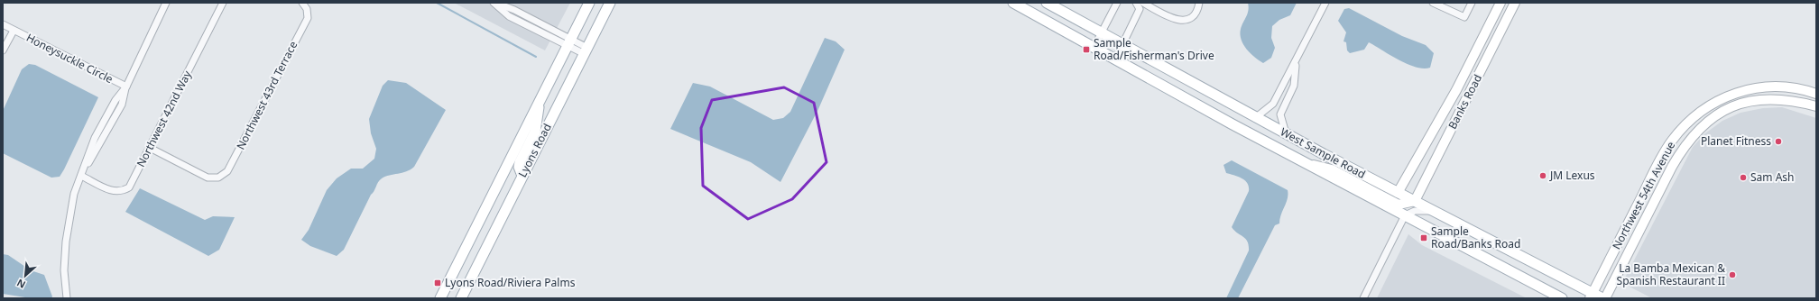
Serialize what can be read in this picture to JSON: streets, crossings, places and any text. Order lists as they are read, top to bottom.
{
  "streets": {
    "main road": ["Lyons Road", "West Sample Road"],
    "street": [
      "Honeysuckle Circle",
      "Northwest 43rd Terrace",
      "Banks Road",
      "Northwest 42nd Way",
      "Northwest 54th Avenue"
    ]
  },
  "crossings": [
    ["Northwest 43rd Terrace", "Northwest 42nd Way"],
    ["Banks Road", "West Sample Road"],
    ["West Sample Road", "Northwest 54th Avenue"]
  ],
  "places": {
    "transit": ["Sample Road/Fisherman's Drive", "Sample Road/Banks Road", "Lyons Road/Riviera Palms"],
    "other": [
      "Planet Fitness",
      "JM Lexus",
      "Sam Ash",
      "La Bamba Mexican & Spanish Restaurant II"
    ]
  },
  "north": "bottom left"
}
